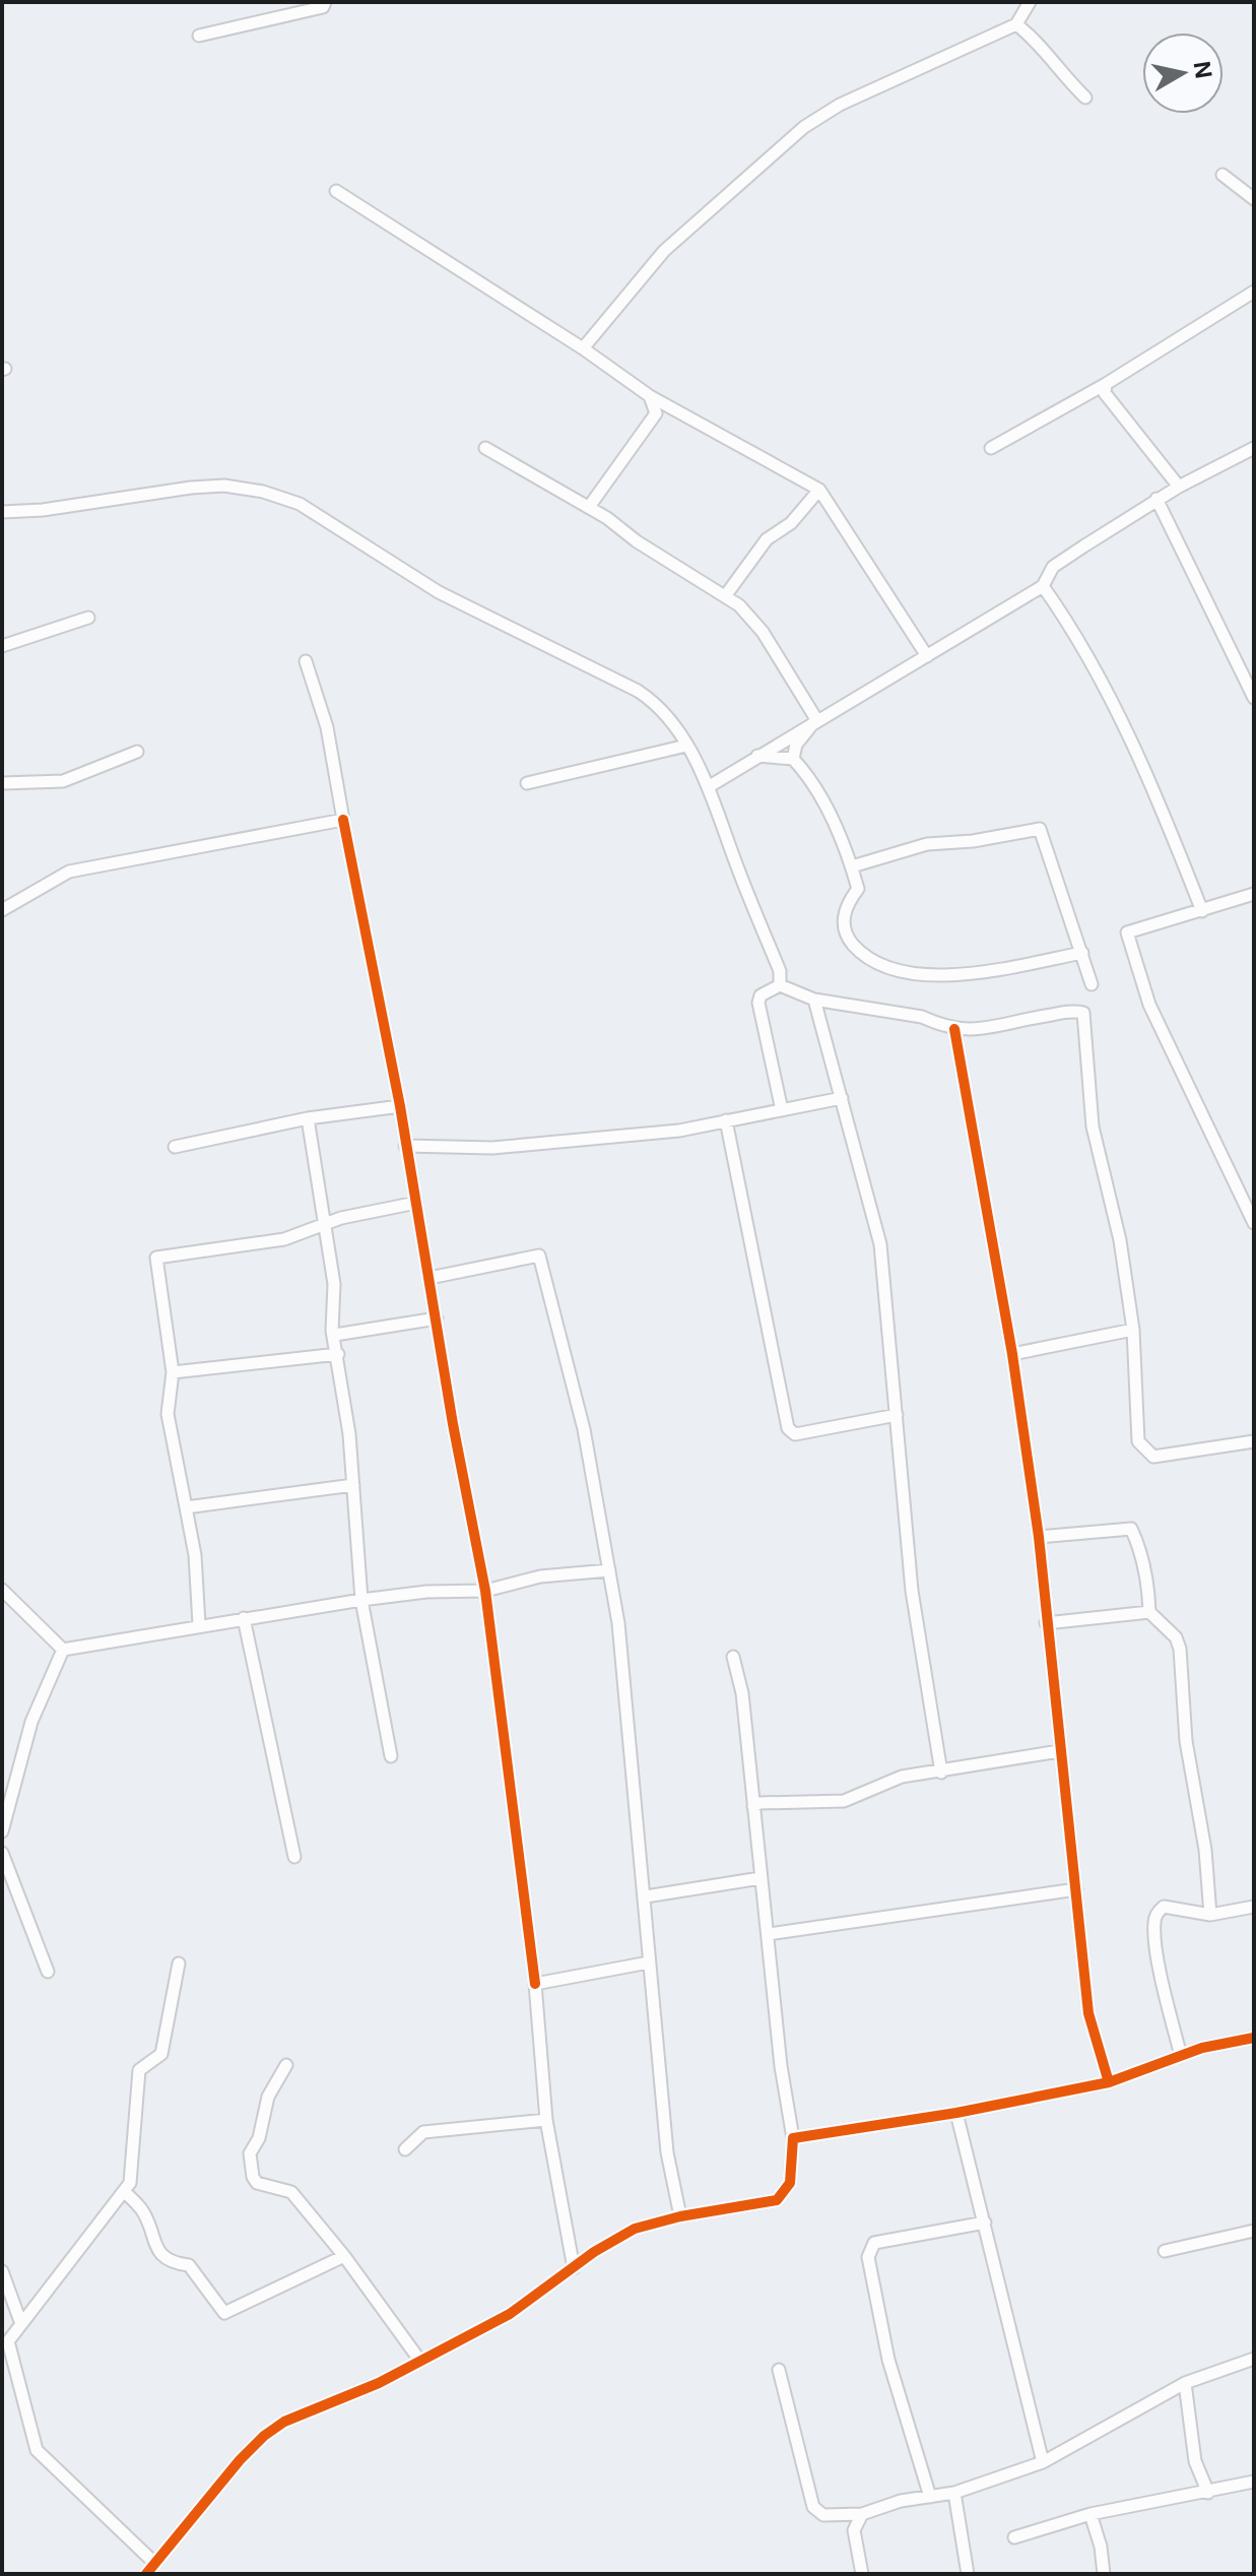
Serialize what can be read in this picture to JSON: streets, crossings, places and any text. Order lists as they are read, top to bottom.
{
  "north": "right"
}
